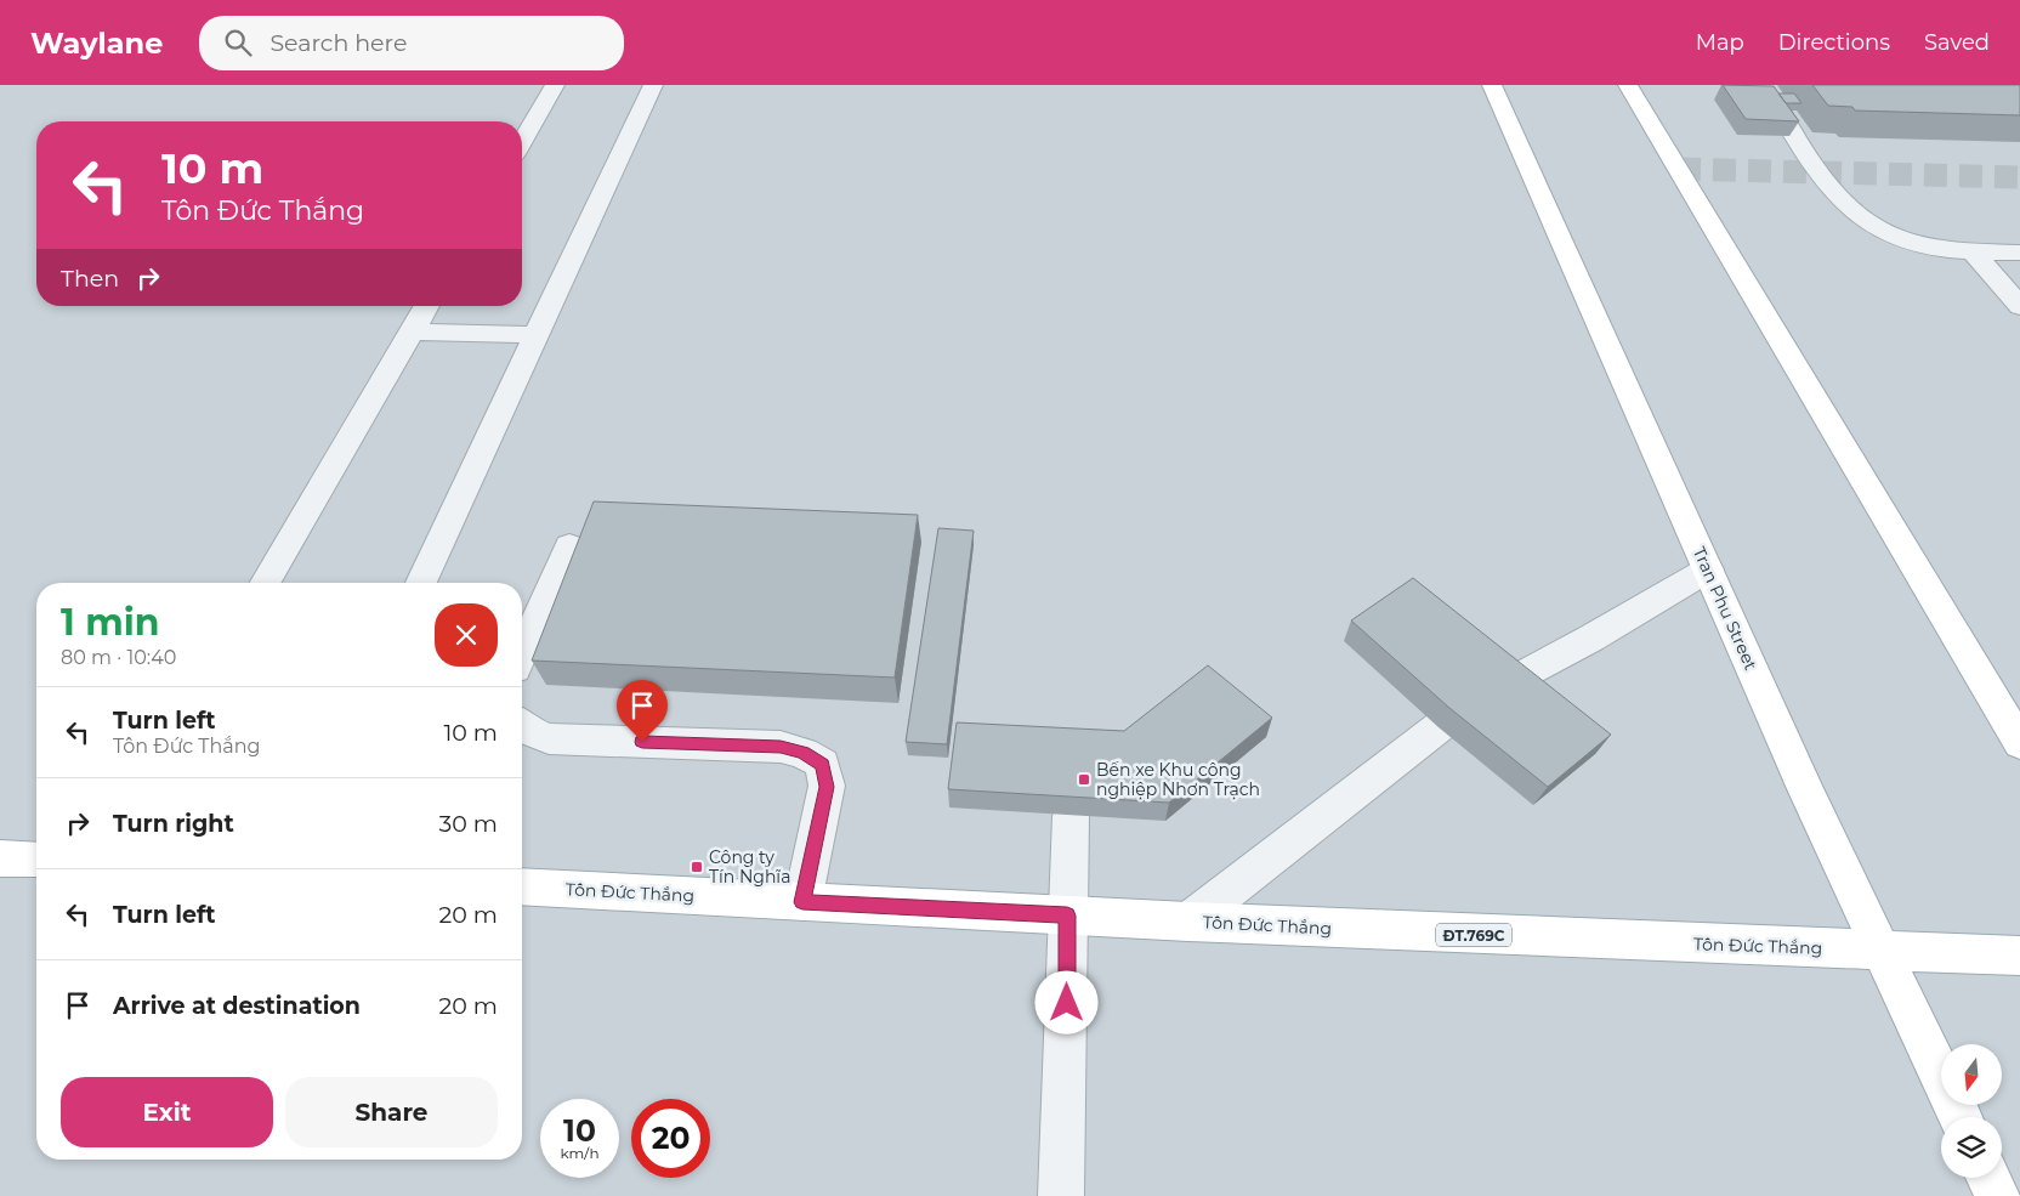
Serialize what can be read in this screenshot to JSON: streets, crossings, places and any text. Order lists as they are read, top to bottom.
{
  "streets": {
    "main road": ["Tran Phu Street", "Tôn Đức Thắng", "ĐT.769C"]
  },
  "crossings": [
    ["Tran Phu Street", "Tôn Đức Thắng"]
  ],
  "places": {
    "transit": ["Bến xe Khu công nghiệp Nhơn Trạch", "Công ty Tín Nghĩa"]
  },
  "north": "bottom",
  "page": {
    "header": "Waylane",
    "search": "Search here",
    "nav": ["Map", "Directions", "Saved"],
    "turn": ["10 m", "Tôn Đức Thắng"],
    "then": "Then",
    "heading": ["1 min", "80 m · 10:40"],
    "list": [
      {
        "name": "Turn left",
        "note": "Tôn Đức Thắng",
        "value": "10 m"
      },
      {
        "name": "Turn right",
        "value": "30 m"
      },
      {
        "name": "Turn left",
        "value": "20 m"
      },
      {
        "name": "Arrive at destination",
        "value": "20 m"
      }
    ],
    "buttons": ["Exit", "Share"],
    "speed": "10 km/h",
    "limit": "20"
  }
}
